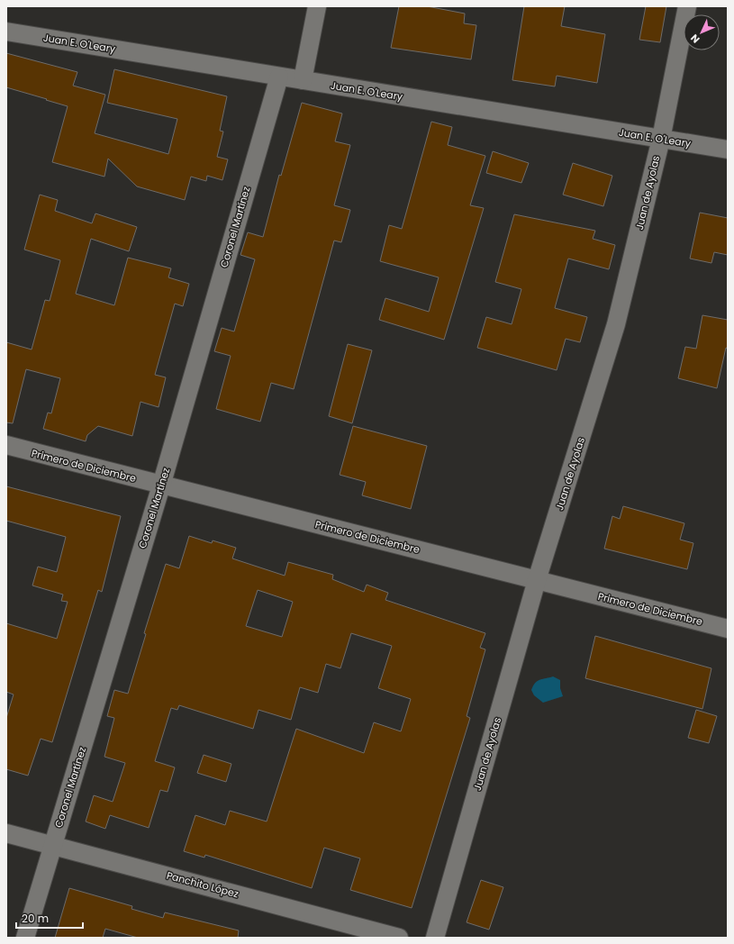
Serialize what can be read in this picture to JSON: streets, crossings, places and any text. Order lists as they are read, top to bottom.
{
  "streets": {
    "street": [
      "Juan E. O'Leary",
      "Juan de Ayolas",
      "Coronel Martínez",
      "Primero de Diciembre",
      "Panchito López"
    ]
  },
  "crossings": [
    ["Juan E. O'Leary", "Juan de Ayolas"],
    ["Juan E. O'Leary", "Coronel Martínez"],
    ["Juan de Ayolas", "Primero de Diciembre"],
    ["Coronel Martínez", "Primero de Diciembre"],
    ["Coronel Martínez", "Panchito López"]
  ],
  "scale_bar": "20 m",
  "north": "bottom left"
}
